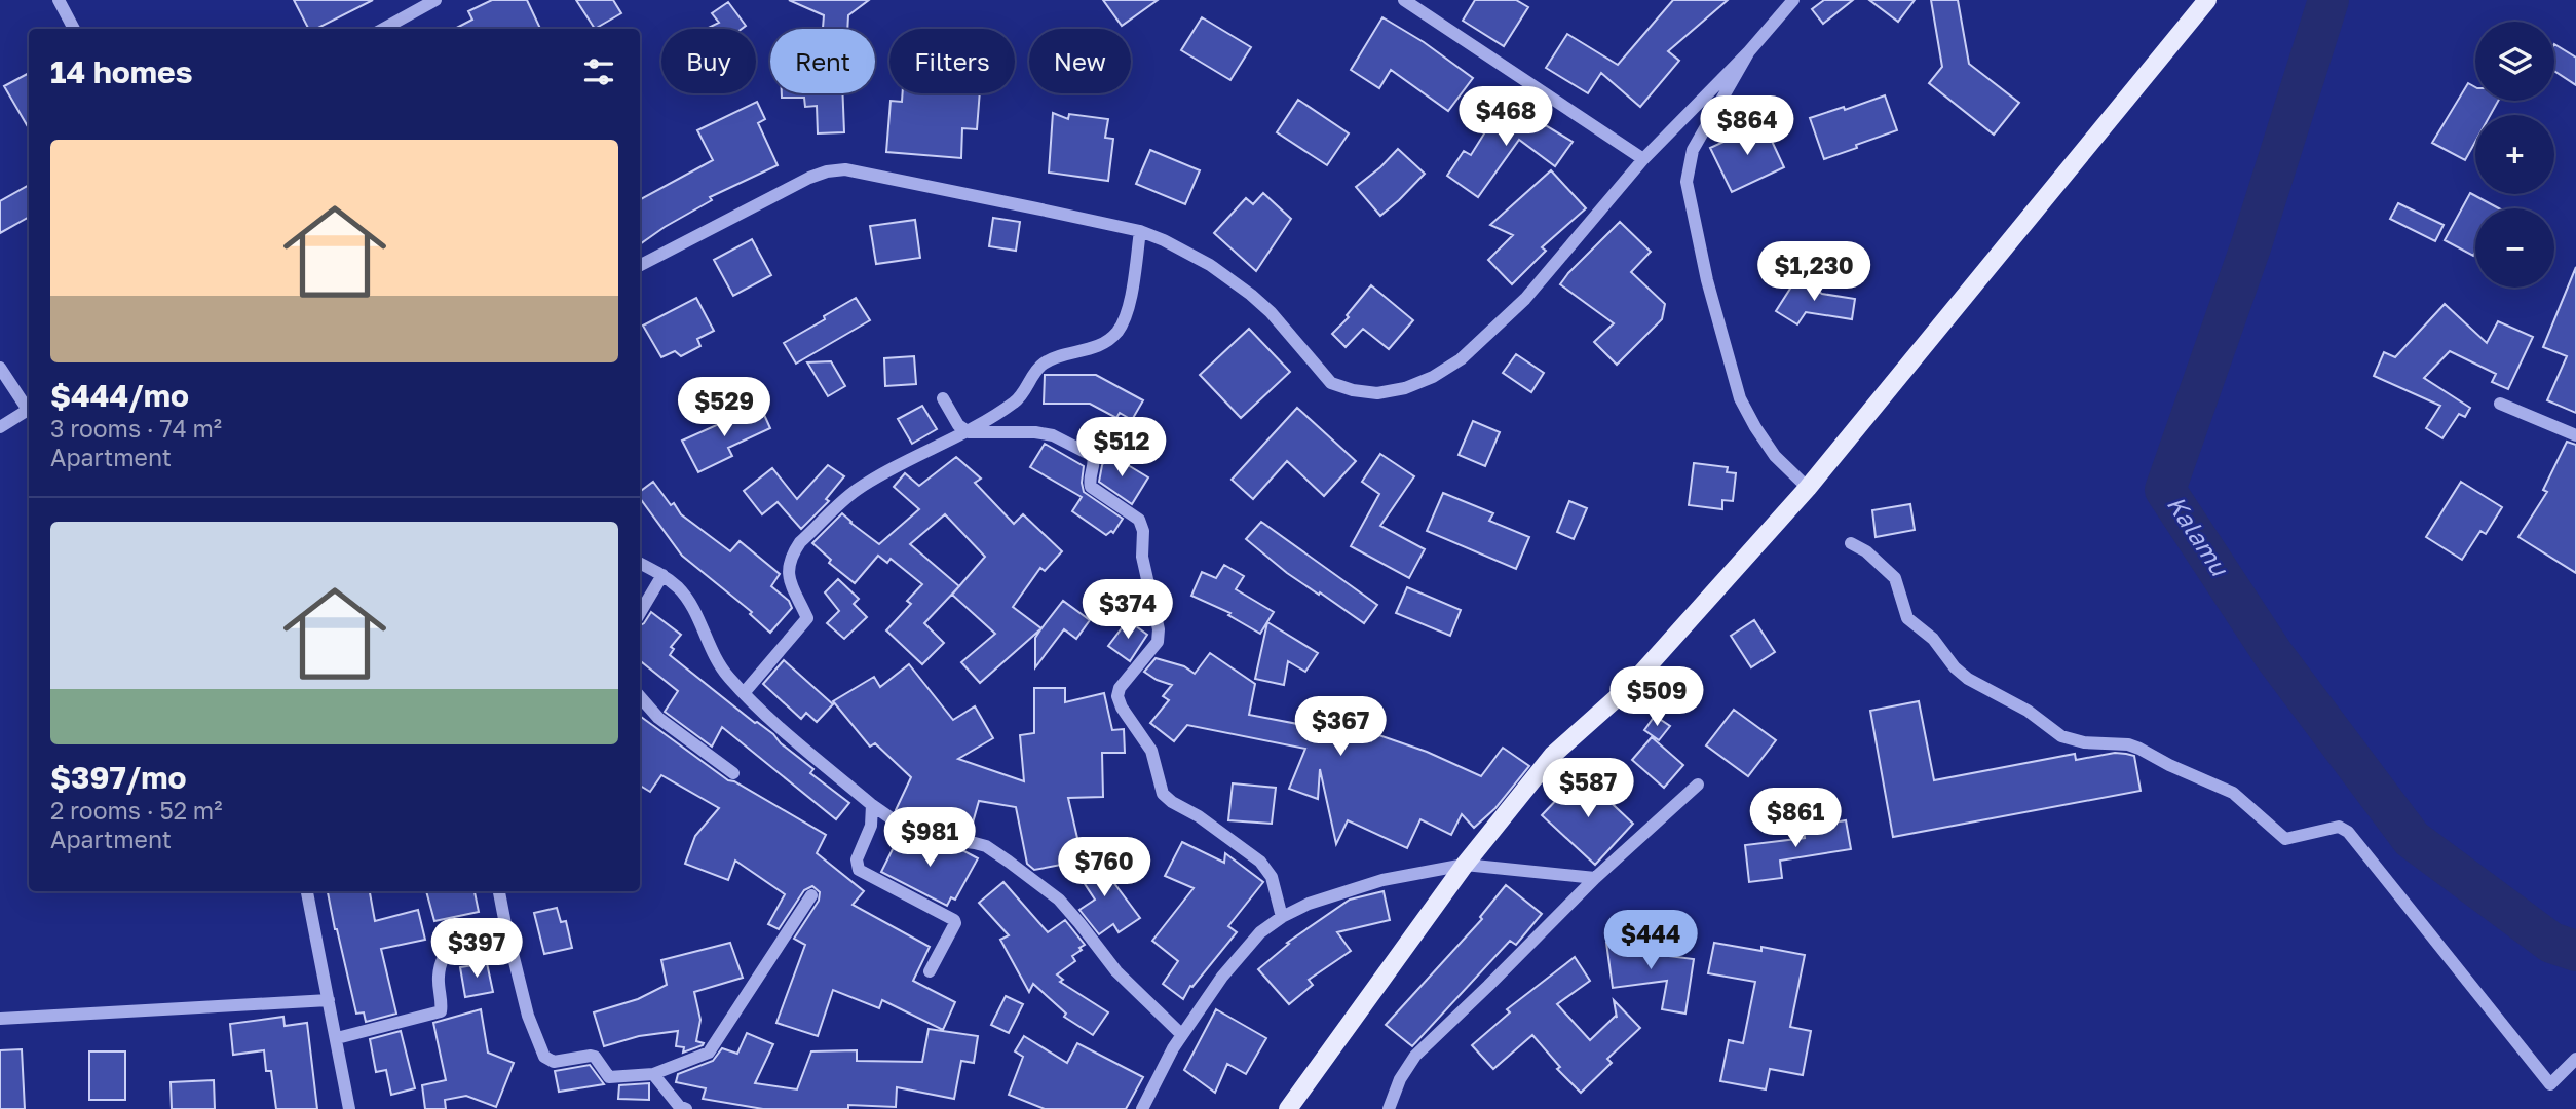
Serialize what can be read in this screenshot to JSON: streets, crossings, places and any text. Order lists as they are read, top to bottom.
{
  "water": ["Kalamu"],
  "page": {
    "map_buttons": ["+", "−"],
    "chip": [
      "Buy",
      "Rent",
      "Filters",
      "New"
    ],
    "heading": "14 homes",
    "price": [
      "$468",
      "$864",
      "$1,230",
      "$529",
      "$512",
      "$374",
      "$509",
      "$367",
      "$587",
      "$861",
      "$981",
      "$760",
      "$444",
      "$397"
    ],
    "list": [
      {
        "name": "$444/mo",
        "note": "3 rooms · 74 m² · Apartment"
      },
      {
        "name": "$397/mo",
        "note": "2 rooms · 52 m² · Apartment"
      }
    ]
  }
}
